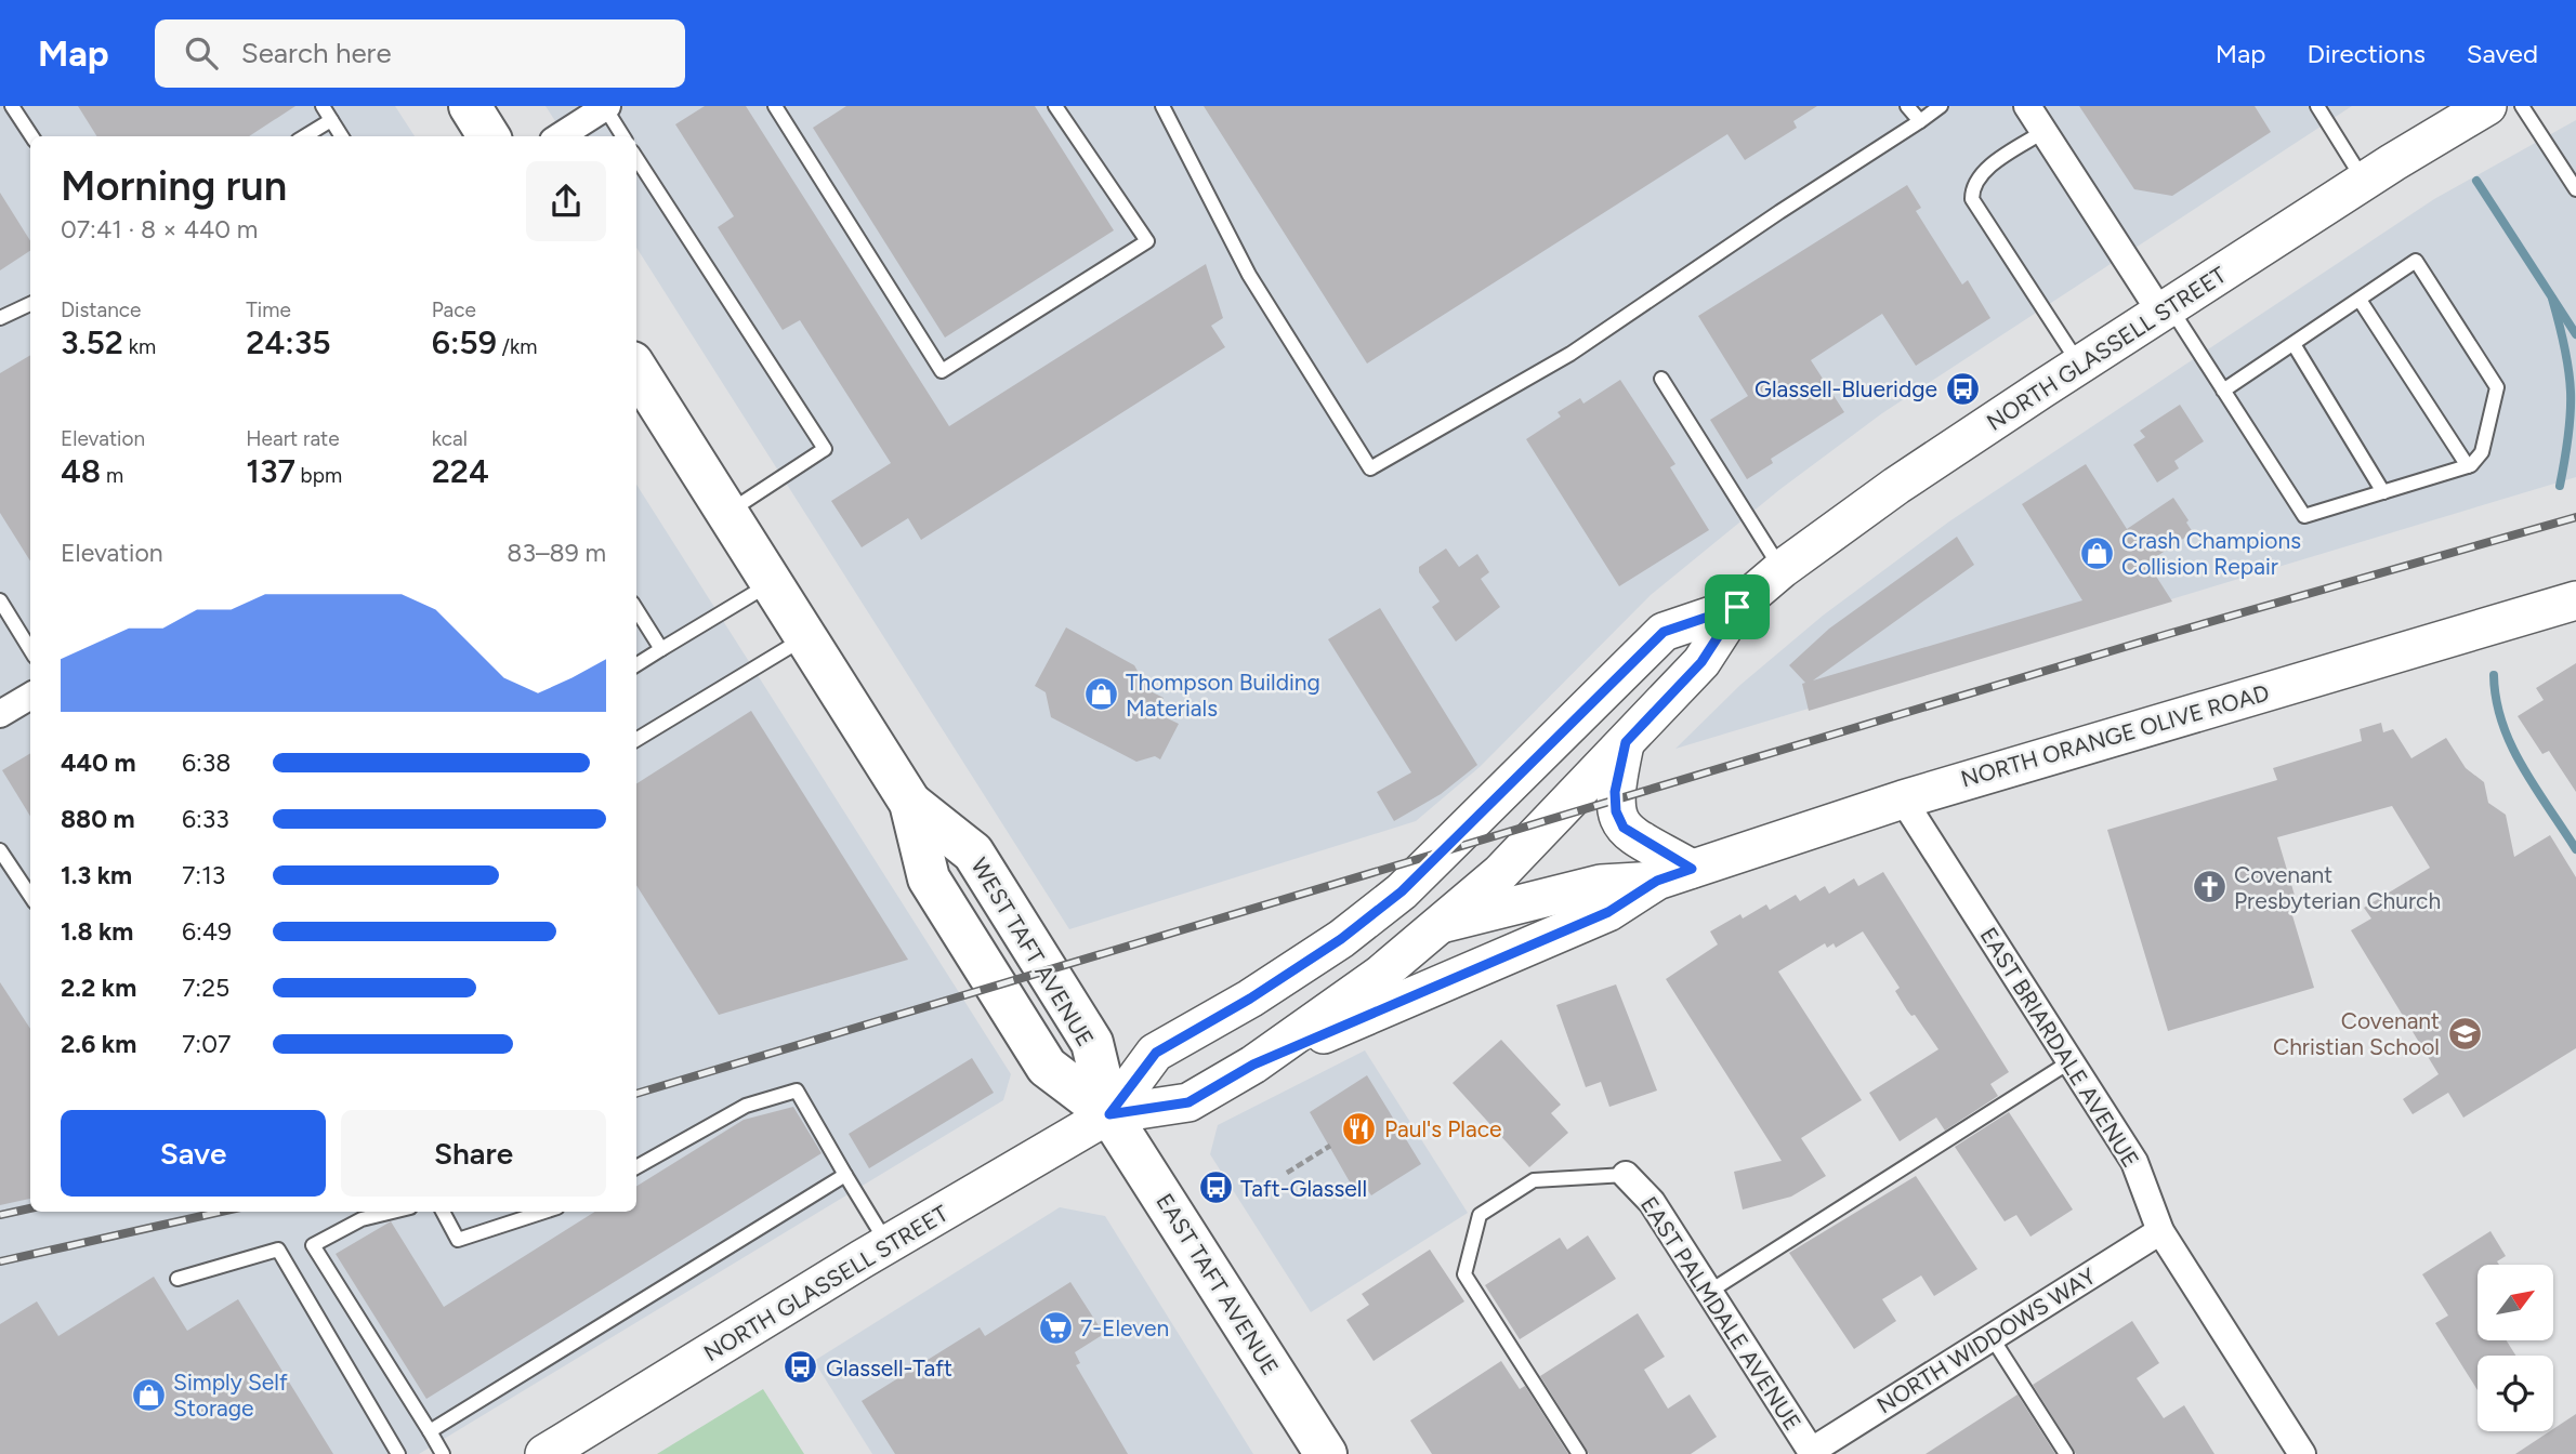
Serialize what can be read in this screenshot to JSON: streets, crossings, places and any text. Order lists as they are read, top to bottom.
{
  "streets": {
    "main road": [
      "NORTH GLASSELL STREET",
      "NORTH ORANGE OLIVE ROAD",
      "WEST TAFT AVENUE",
      "EAST TAFT AVENUE"
    ],
    "street": ["EAST BRIARDALE AVENUE", "EAST PALMDALE AVENUE", "NORTH WIDDOWS WAY"]
  },
  "crossings": [
    ["NORTH GLASSELL STREET", "NORTH ORANGE OLIVE ROAD"],
    ["NORTH GLASSELL STREET", "WEST TAFT AVENUE"],
    ["NORTH GLASSELL STREET", "EAST TAFT AVENUE"],
    ["NORTH ORANGE OLIVE ROAD", "EAST BRIARDALE AVENUE"],
    ["WEST TAFT AVENUE", "EAST TAFT AVENUE"],
    ["EAST BRIARDALE AVENUE", "NORTH WIDDOWS WAY"],
    ["EAST PALMDALE AVENUE", "NORTH WIDDOWS WAY"]
  ],
  "places": {
    "bus stop": ["Glassell-Blueridge", "Taft-Glassell", "Glassell-Taft"],
    "shop": ["Crash Champions Collision Repair", "Thompson Building Materials", "Simply Self Storage"],
    "church": ["Covenant Presbyterian Church"],
    "school or university": ["Covenant Christian School"],
    "restaurant": ["Paul's Place"],
    "supermarket": ["7-Eleven"]
  },
  "north": "top right",
  "page": {
    "header": "Map",
    "search": "Search here",
    "nav": ["Map", "Directions", "Saved"],
    "heading": ["Morning run", "07:41 · 8 × 440 m"],
    "stats": [
      ["Distance", "3.52 km"],
      ["Time", "24:35"],
      ["Pace", "6:59 /km"],
      ["Elevation", "48 m"],
      ["Heart rate", "137 bpm"],
      ["kcal", "224"]
    ],
    "chart": ["Elevation", "83–89 m"],
    "list": [
      {
        "name": "440 m",
        "note": "6:38"
      },
      {
        "name": "880 m",
        "note": "6:33"
      },
      {
        "name": "1.3 km",
        "note": "7:13"
      },
      {
        "name": "1.8 km",
        "note": "6:49"
      },
      {
        "name": "2.2 km",
        "note": "7:25"
      },
      {
        "name": "2.6 km",
        "note": "7:07"
      }
    ],
    "buttons": ["Save", "Share"]
  }
}
